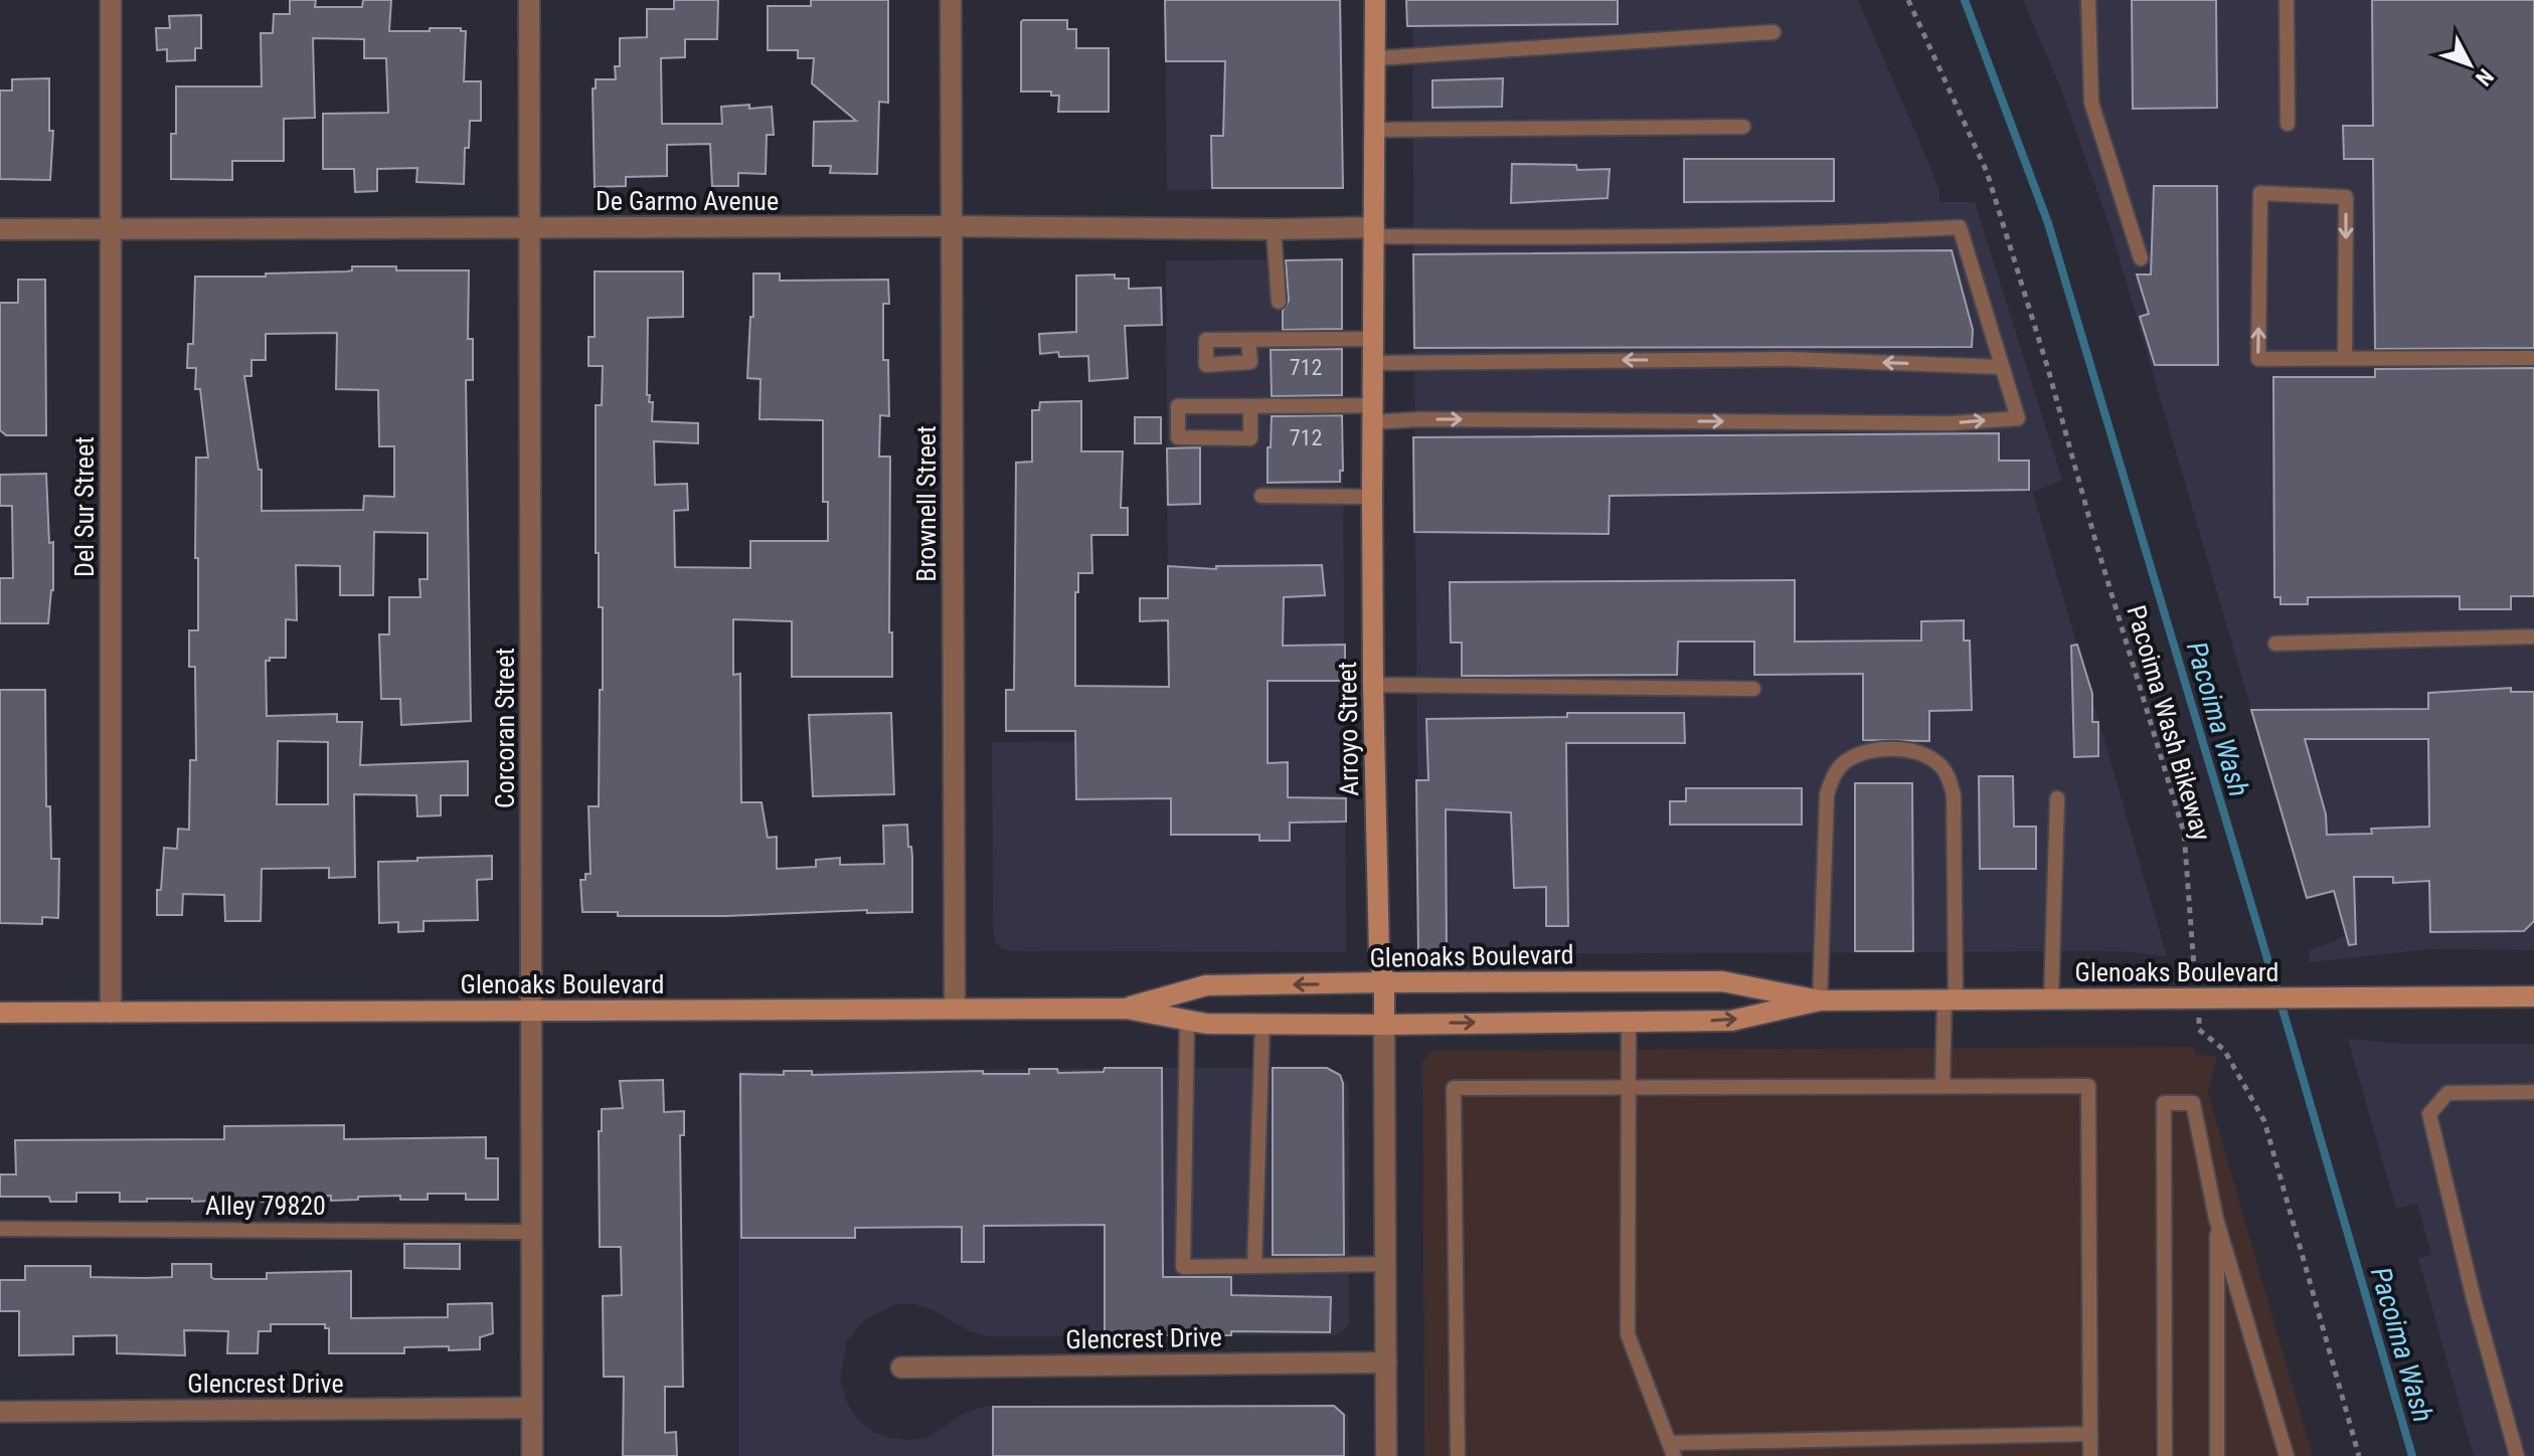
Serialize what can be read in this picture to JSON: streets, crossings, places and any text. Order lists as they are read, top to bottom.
{
  "streets": {
    "main road": ["Arroyo Street", "Glenoaks Boulevard"],
    "street": [
      "De Garmo Avenue",
      "Brownell Street",
      "Del Sur Street",
      "Corcoran Street",
      "Glencrest Drive"
    ],
    "lane": ["Alley 79820"],
    "path": ["Pacoima Wash Bikeway"]
  },
  "crossings": [
    ["De Garmo Avenue", "Brownell Street"],
    ["De Garmo Avenue", "Del Sur Street"],
    ["De Garmo Avenue", "Corcoran Street"],
    ["De Garmo Avenue", "Arroyo Street"],
    ["Brownell Street", "Glenoaks Boulevard"],
    ["Del Sur Street", "Glenoaks Boulevard"],
    ["Pacoima Wash Bikeway", "Glenoaks Boulevard"],
    ["Corcoran Street", "Glenoaks Boulevard"],
    ["Corcoran Street", "Alley 79820"],
    ["Corcoran Street", "Glencrest Drive"],
    ["Arroyo Street", "Glenoaks Boulevard"],
    ["Arroyo Street", "Glencrest Drive"]
  ],
  "water": ["Pacoima Wash"],
  "house_numbers": ["712", "712"],
  "north": "bottom right"
}
